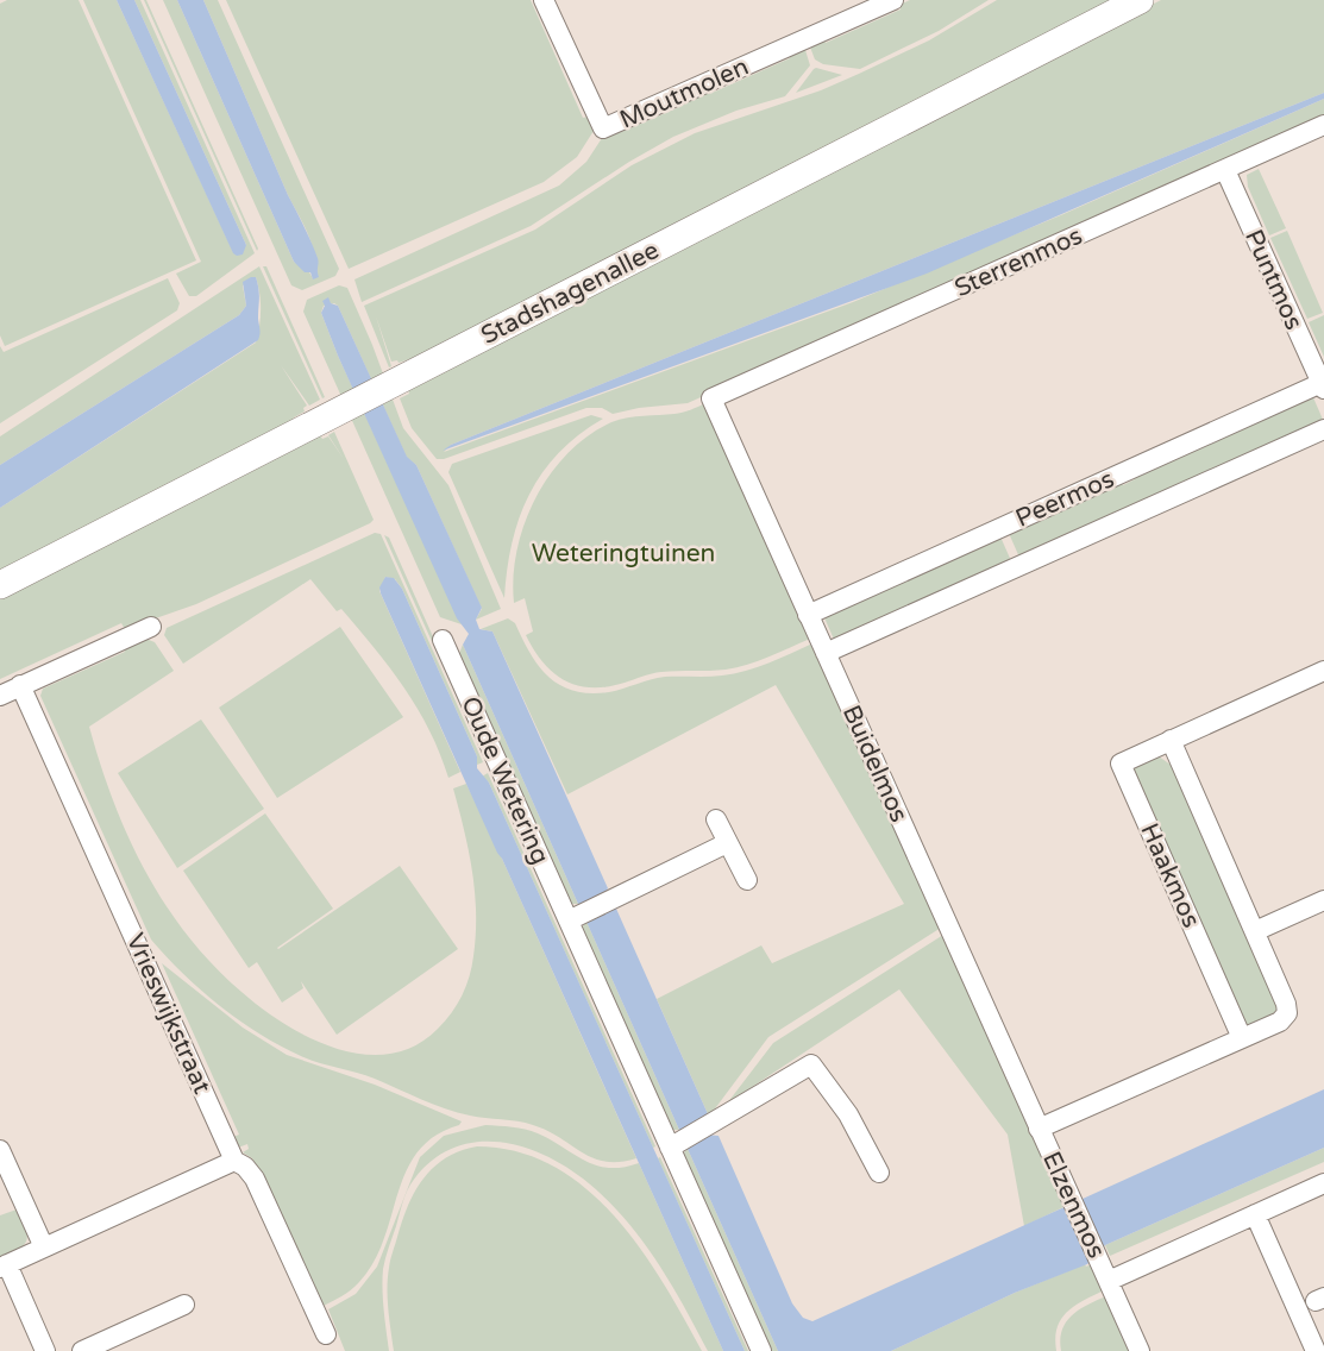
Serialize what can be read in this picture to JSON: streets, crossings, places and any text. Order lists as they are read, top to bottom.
{
  "streets": {
    "main road": ["Stadshagenallee"],
    "street": [
      "Moutmolen",
      "Sterrenmos",
      "Puntmos",
      "Peermos",
      "Buidelmos",
      "Oude Wetering",
      "Haakmos",
      "Vrieswijkstraat",
      "Elzenmos"
    ]
  },
  "crossings": [
    ["Sterrenmos", "Puntmos"],
    ["Sterrenmos", "Buidelmos"],
    ["Puntmos", "Peermos"],
    ["Peermos", "Buidelmos"],
    ["Buidelmos", "Elzenmos"]
  ],
  "parks": ["Weteringtuinen"]
}
